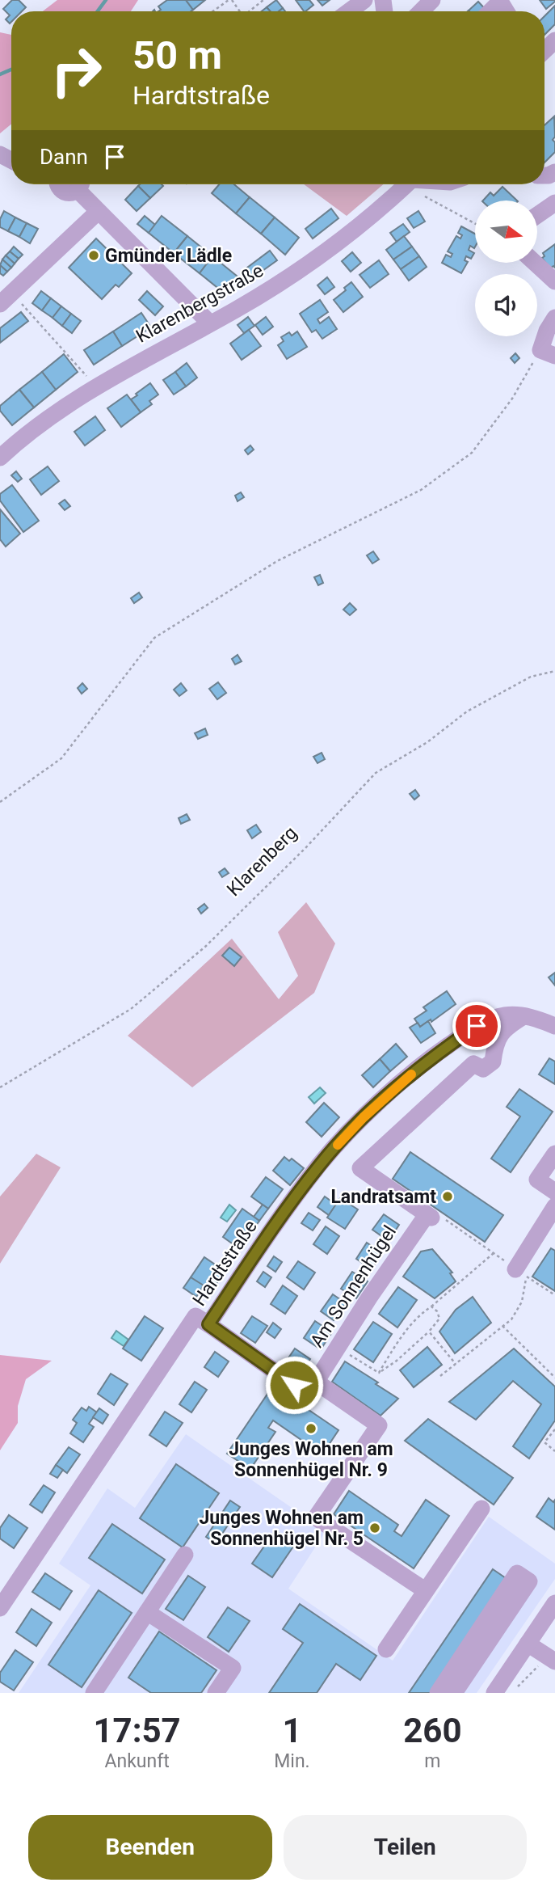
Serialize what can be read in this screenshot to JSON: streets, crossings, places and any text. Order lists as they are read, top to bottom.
{
  "streets": {
    "street": ["Klarenbergstraße", "Hardtstraße", "Am Sonnenhügel"],
    "path": ["Klarenberg"]
  },
  "places": [
    "Gmünder Lädle",
    "Landratsamt",
    "Junges Wohnen am Sonnenhügel Nr. 9",
    "Junges Wohnen am Sonnenhügel Nr. 5"
  ],
  "north": "right",
  "page": {
    "turn": ["50 m", "Hardtstraße"],
    "then": "Dann",
    "eta": [
      "17:57",
      "Ankunft",
      "1",
      "Min.",
      "260",
      "m"
    ],
    "buttons": ["Beenden", "Teilen"]
  }
}
